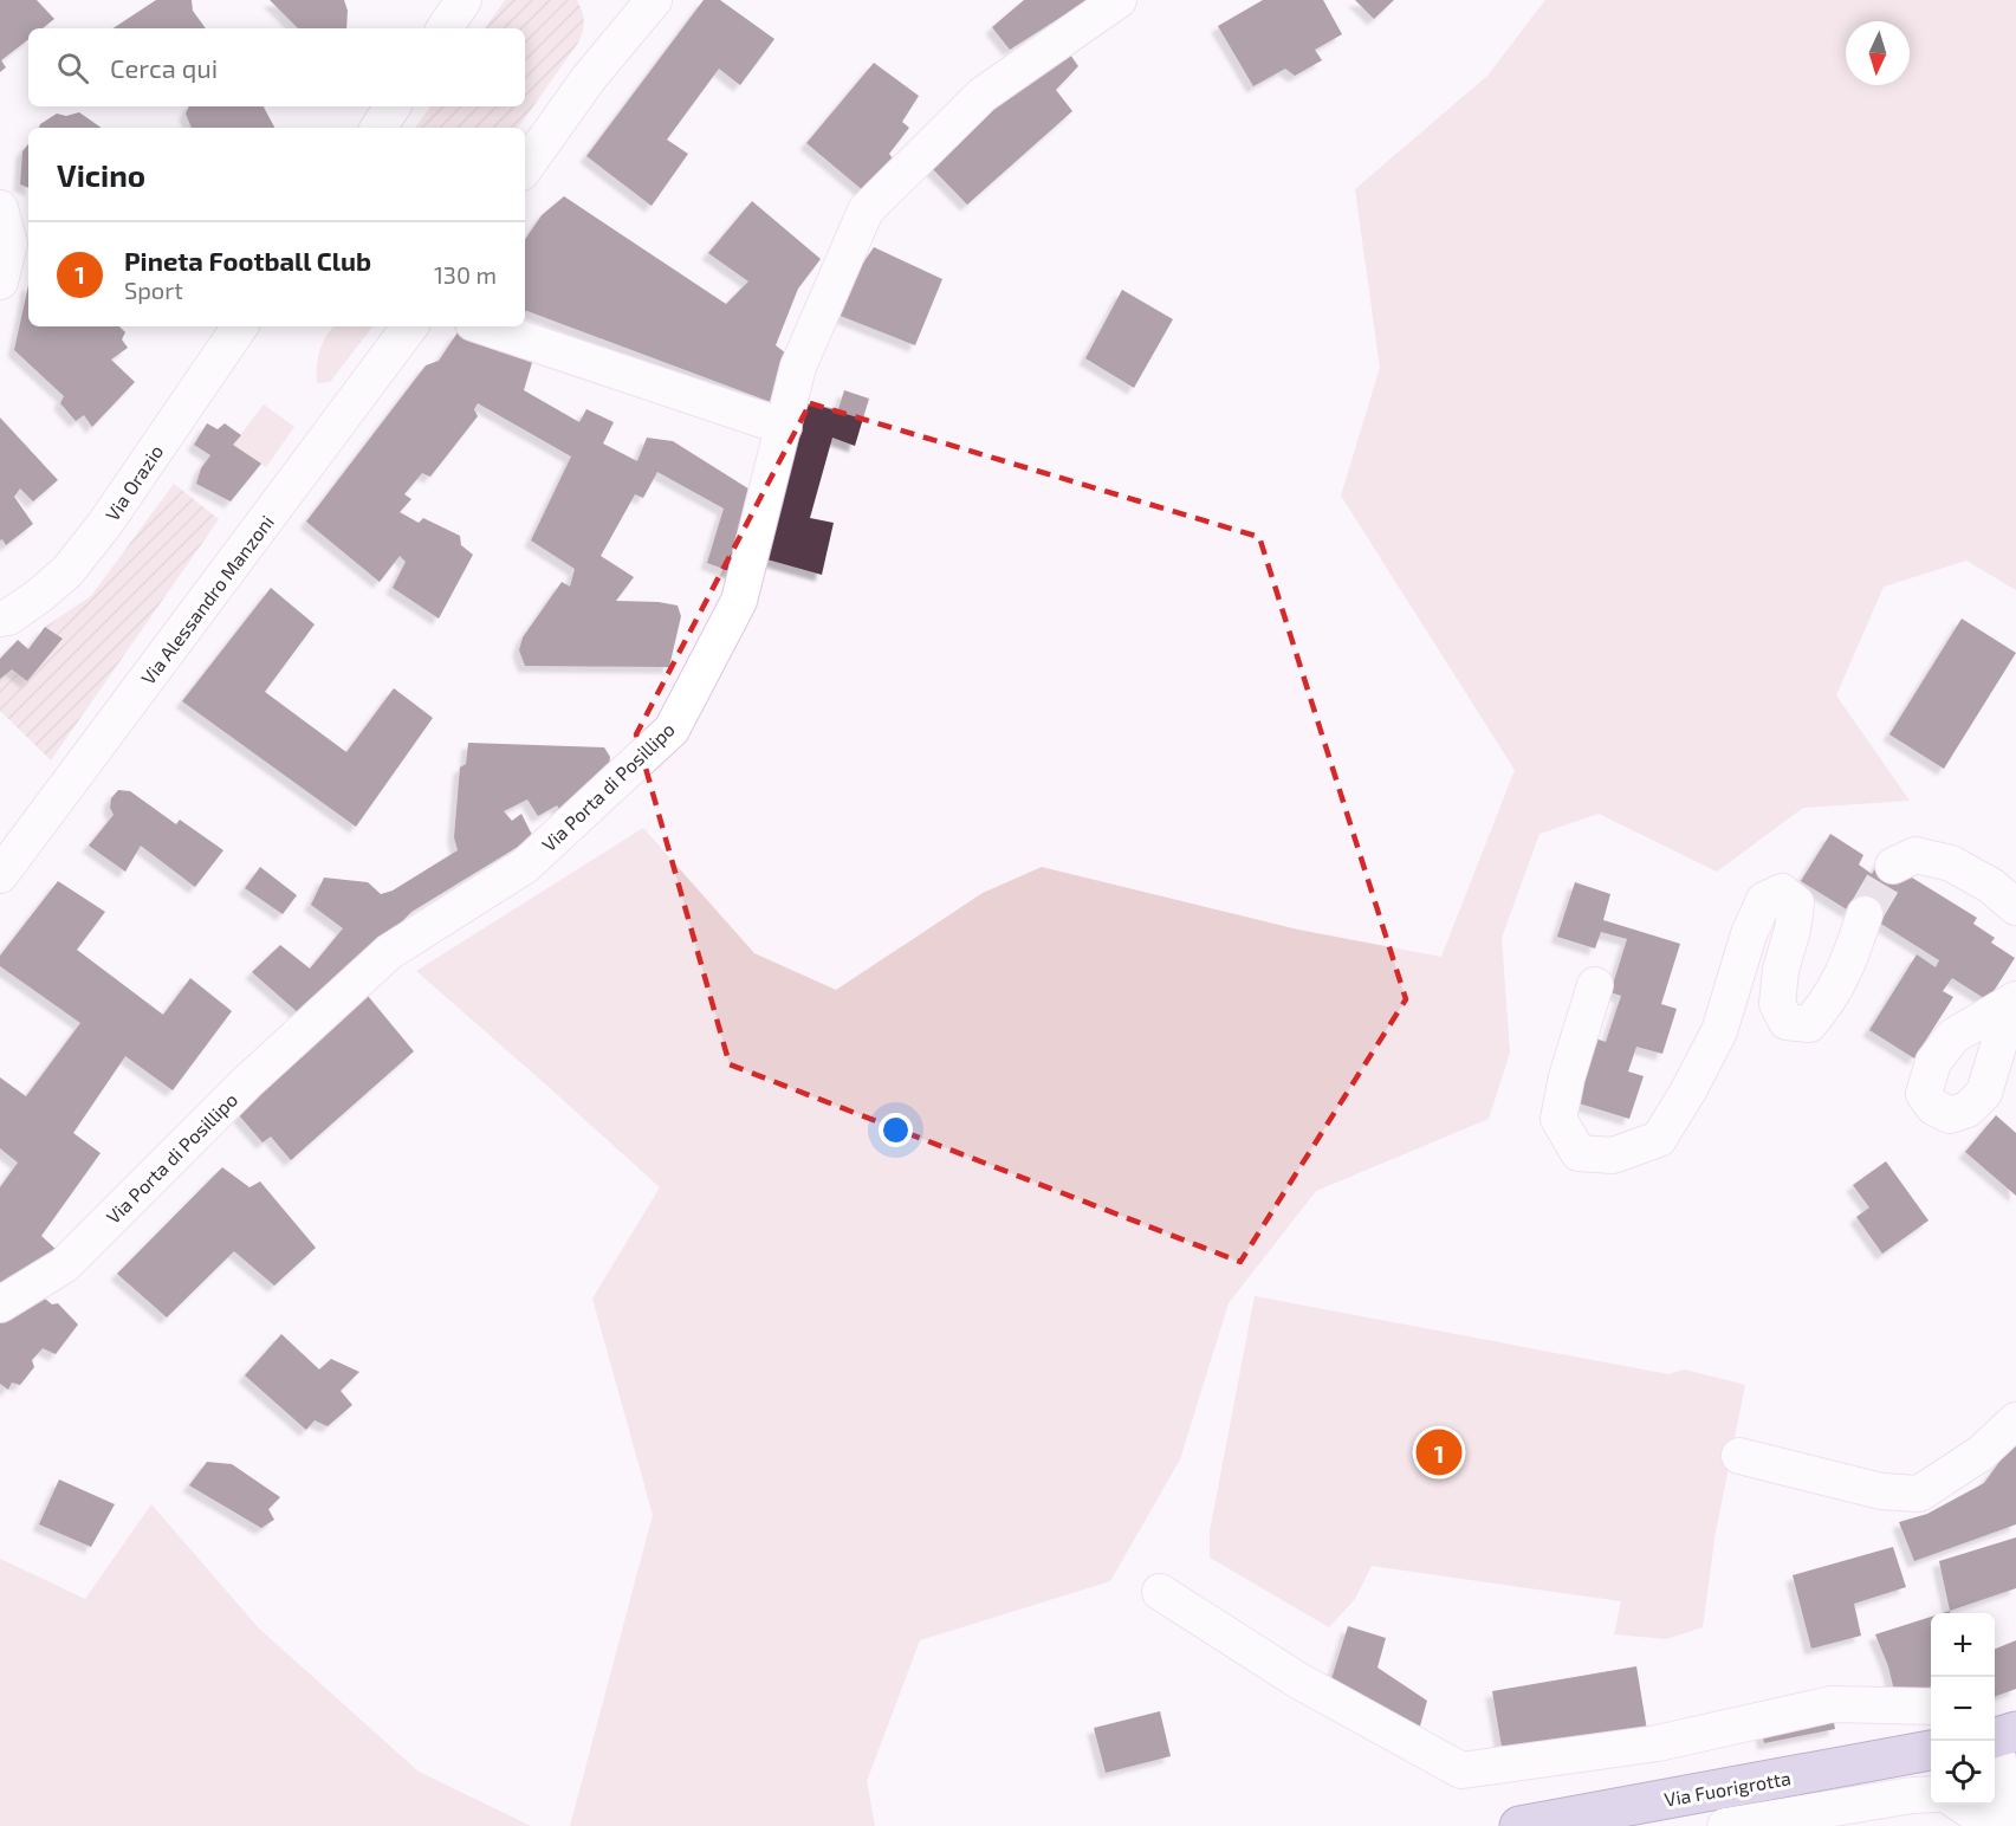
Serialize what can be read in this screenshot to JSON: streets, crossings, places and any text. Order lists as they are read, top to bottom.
{
  "streets": {
    "main road": ["Via Fuorigrotta"],
    "street": ["Via Orazio", "Via Alessandro Manzoni", "Via Porta di Posillipo"]
  },
  "north": "bottom",
  "page": {
    "search": "Cerca qui",
    "heading": "Vicino",
    "list": [
      {
        "mark": "1",
        "name": "Pineta Football Club",
        "note": "Sport",
        "value": "130 m"
      }
    ],
    "pins": "1",
    "map_buttons": ["+", "−"]
  }
}
